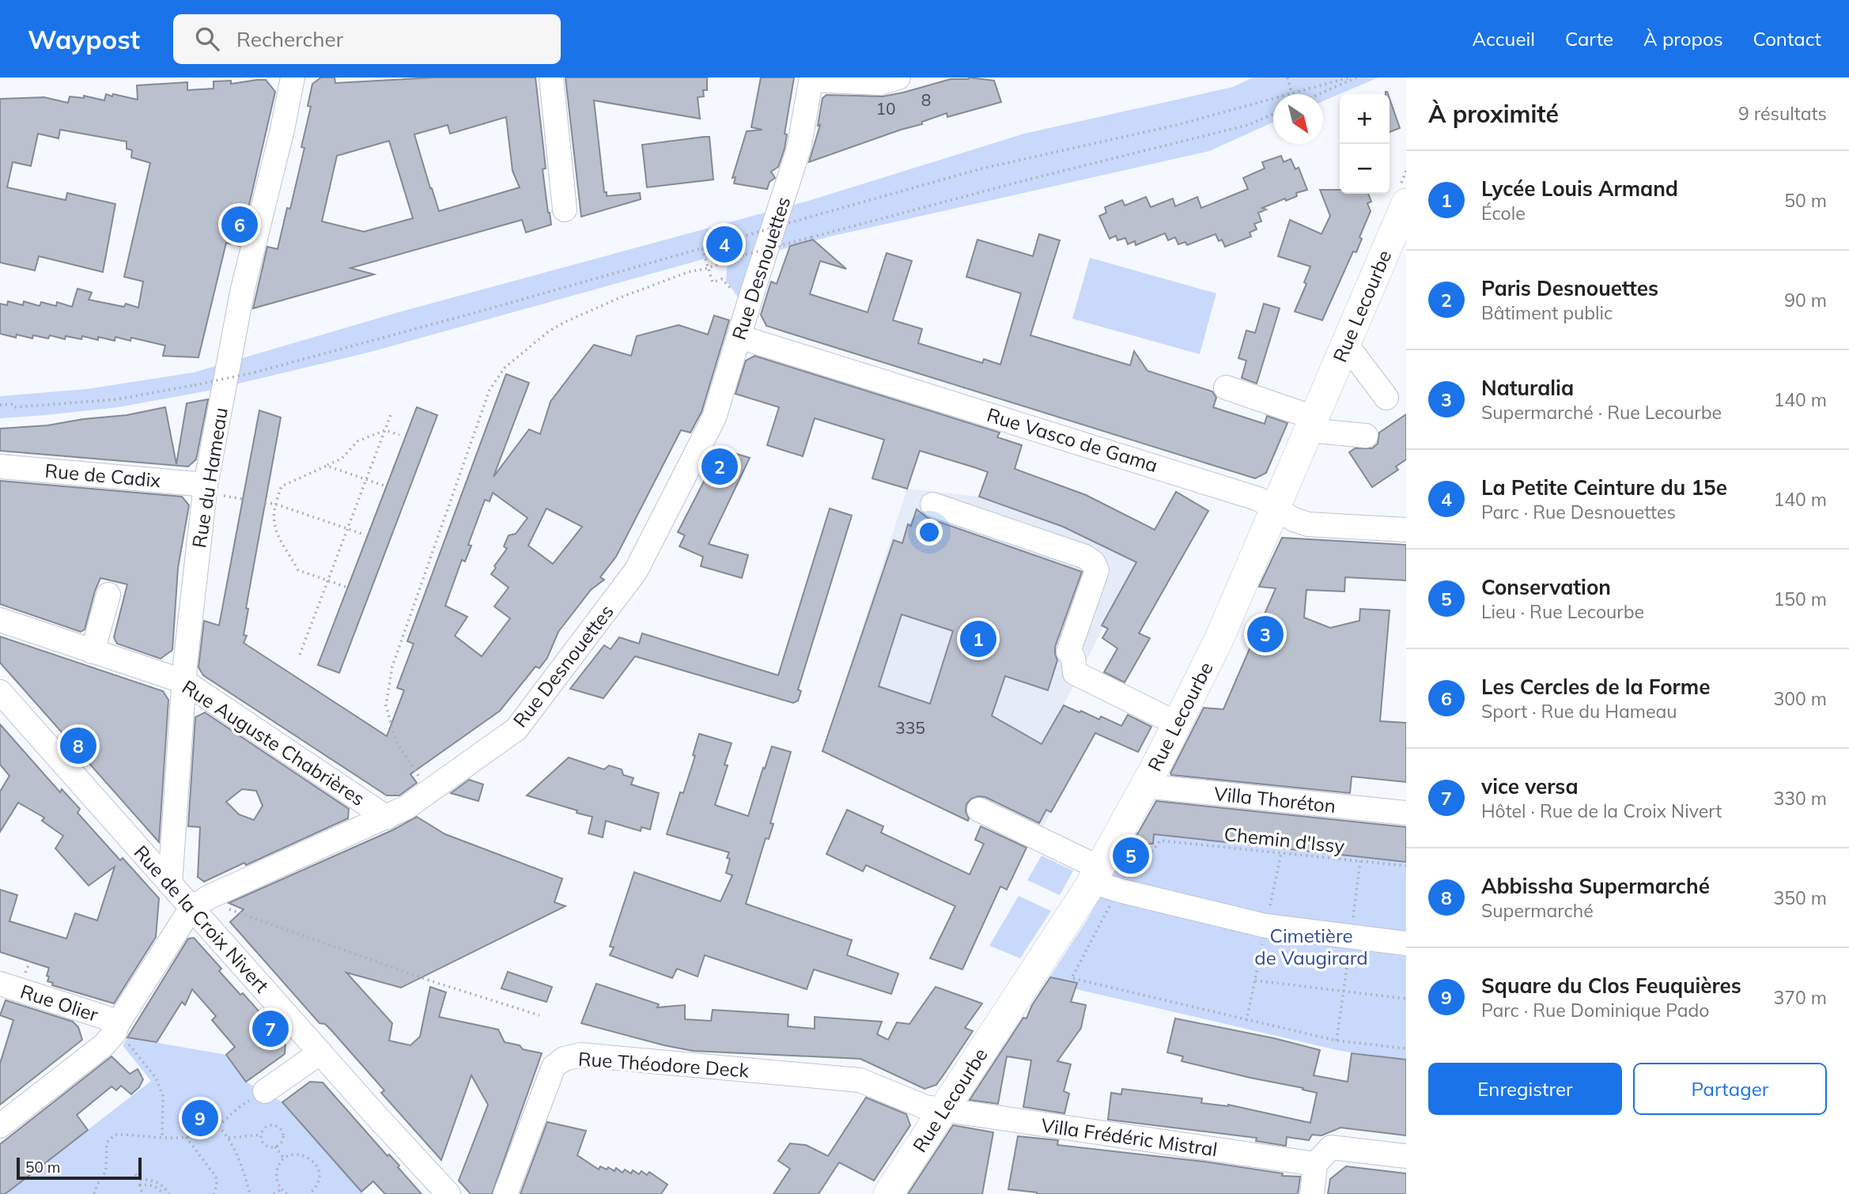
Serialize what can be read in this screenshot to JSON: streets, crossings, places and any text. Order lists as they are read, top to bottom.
{
  "streets": {
    "main road": ["Rue Lecourbe"],
    "street": [
      "Rue Desnouettes",
      "Rue Vasco de Gama",
      "Rue de Cadix",
      "Rue du Hameau",
      "Rue Auguste Chabrières",
      "Villa Thoréton",
      "Rue de la Croix Nivert",
      "Rue Olier",
      "Rue Théodore Deck",
      "Villa Frédéric Mistral"
    ],
    "path": ["Chemin d'Issy"]
  },
  "crossings": [
    ["Rue Desnouettes", "Rue Vasco de Gama"],
    ["Rue Desnouettes", "Rue Auguste Chabrières"],
    ["Rue Desnouettes", "Rue de la Croix Nivert"],
    ["Rue Desnouettes", "Rue Olier"],
    ["Rue Lecourbe", "Rue Vasco de Gama"],
    ["Rue Lecourbe", "Villa Thoréton"],
    ["Rue Lecourbe", "Rue Théodore Deck"],
    ["Rue Lecourbe", "Villa Frédéric Mistral"],
    ["Rue de Cadix", "Rue du Hameau"],
    ["Rue du Hameau", "Rue Auguste Chabrières"],
    ["Rue du Hameau", "Rue de la Croix Nivert"],
    ["Rue Théodore Deck", "Villa Frédéric Mistral"]
  ],
  "parks": ["Cimetière de Vaugirard"],
  "house_numbers": ["8", "10", "335"],
  "scale_bar": "50 m",
  "north": "bottom right",
  "page": {
    "header": "Waypost",
    "search": "Rechercher",
    "nav": [
      "Accueil",
      "Carte",
      "À propos",
      "Contact"
    ],
    "heading": ["À proximité", "9 résultats"],
    "map_buttons": ["+", "−"],
    "list": [
      {
        "mark": "1",
        "name": "Lycée Louis Armand",
        "note": "École",
        "value": "50 m"
      },
      {
        "mark": "2",
        "name": "Paris Desnouettes",
        "note": "Bâtiment public",
        "value": "90 m"
      },
      {
        "mark": "3",
        "name": "Naturalia",
        "note": "Supermarché · Rue Lecourbe",
        "value": "140 m"
      },
      {
        "mark": "4",
        "name": "La Petite Ceinture du 15e",
        "note": "Parc · Rue Desnouettes",
        "value": "140 m"
      },
      {
        "mark": "5",
        "name": "Conservation",
        "note": "Lieu · Rue Lecourbe",
        "value": "150 m"
      },
      {
        "mark": "6",
        "name": "Les Cercles de la Forme",
        "note": "Sport · Rue du Hameau",
        "value": "300 m"
      },
      {
        "mark": "7",
        "name": "vice versa",
        "note": "Hôtel · Rue de la Croix Nivert",
        "value": "330 m"
      },
      {
        "mark": "8",
        "name": "Abbissha Supermarché",
        "note": "Supermarché",
        "value": "350 m"
      },
      {
        "mark": "9",
        "name": "Square du Clos Feuquières",
        "note": "Parc · Rue Dominique Pado",
        "value": "370 m"
      }
    ],
    "pins": [
      "6",
      "4",
      "2",
      "3",
      "1",
      "8",
      "5",
      "7",
      "9"
    ],
    "buttons": ["Enregistrer", "Partager"],
    "scale": "50 m"
  }
}
